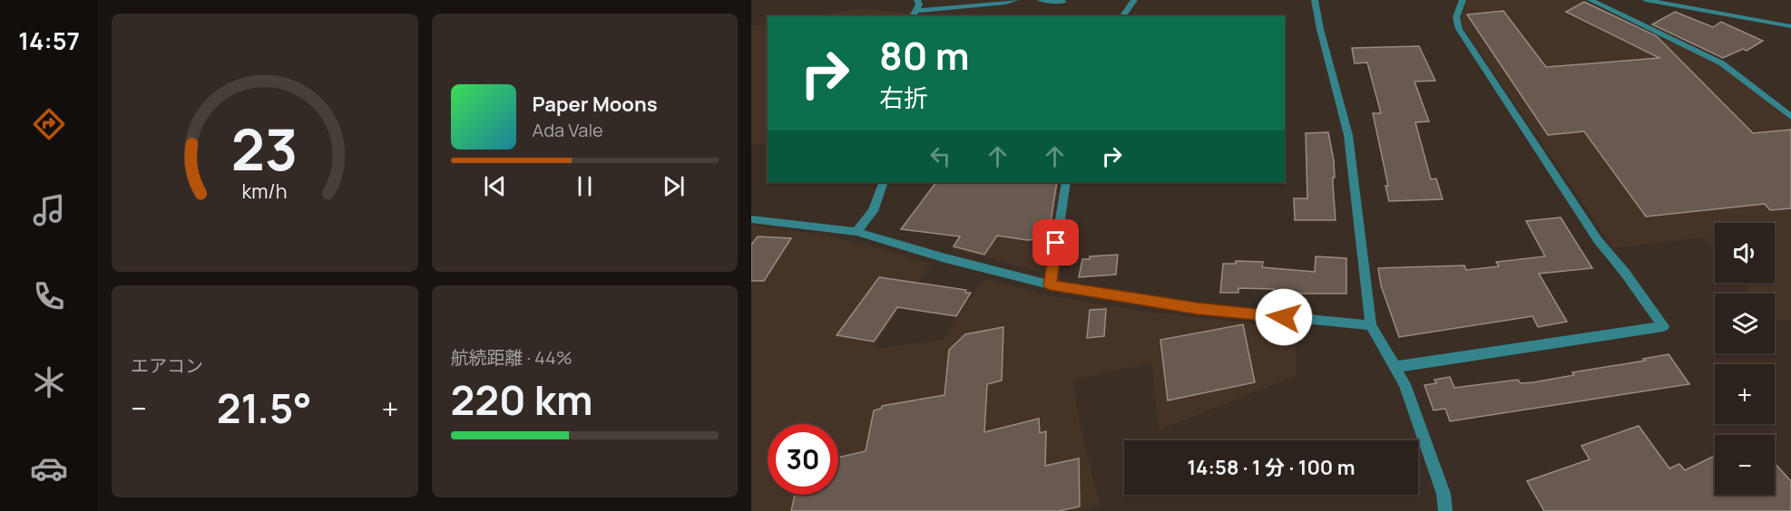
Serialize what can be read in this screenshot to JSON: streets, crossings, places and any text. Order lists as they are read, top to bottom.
{
  "page": {
    "tabs": "14:57",
    "turn": ["80 m", "右折"],
    "song": ["Paper Moons", "Ada Vale"],
    "map_buttons": ["+", "−"],
    "tile": [
      "エアコン",
      ["航続距離 · 44%", "220 km"]
    ],
    "heat": ["−", "21.5°", "+"],
    "limit": "30",
    "trip": "14:58 · 1 分 · 100 m",
    "gauge": ["23", "km/h"]
  }
}
